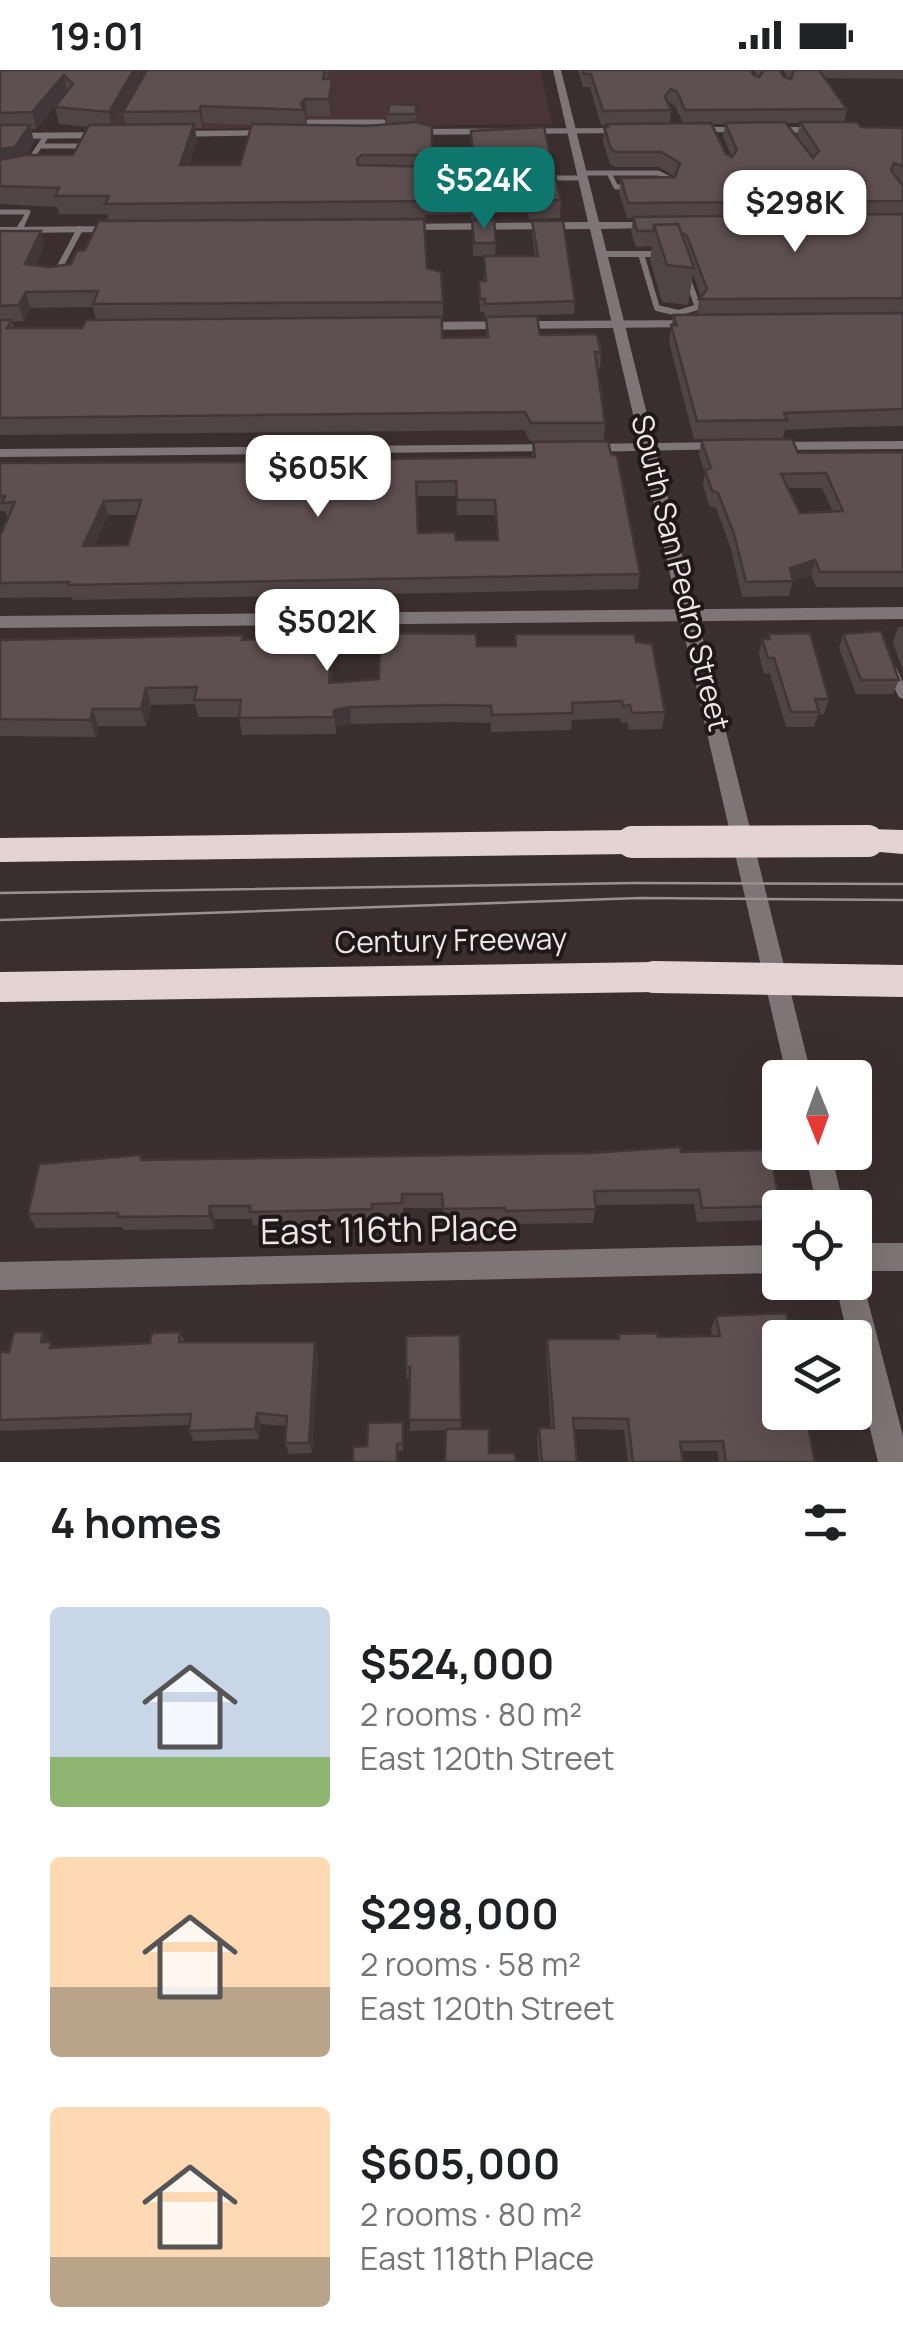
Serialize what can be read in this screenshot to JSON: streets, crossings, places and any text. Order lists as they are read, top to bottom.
{
  "streets": {
    "highway": ["Century Freeway"],
    "street": ["South San Pedro Street", "East 116th Place"]
  },
  "north": "bottom",
  "page": {
    "status": "19:01",
    "price": [
      "$524K",
      "$298K",
      "$605K",
      "$502K"
    ],
    "heading": "4 homes",
    "list": [
      {
        "name": "$524,000",
        "note": "2 rooms · 80 m² · East 120th Street"
      },
      {
        "name": "$298,000",
        "note": "2 rooms · 58 m² · East 120th Street"
      },
      {
        "name": "$605,000",
        "note": "2 rooms · 80 m² · East 118th Place"
      }
    ]
  }
}
